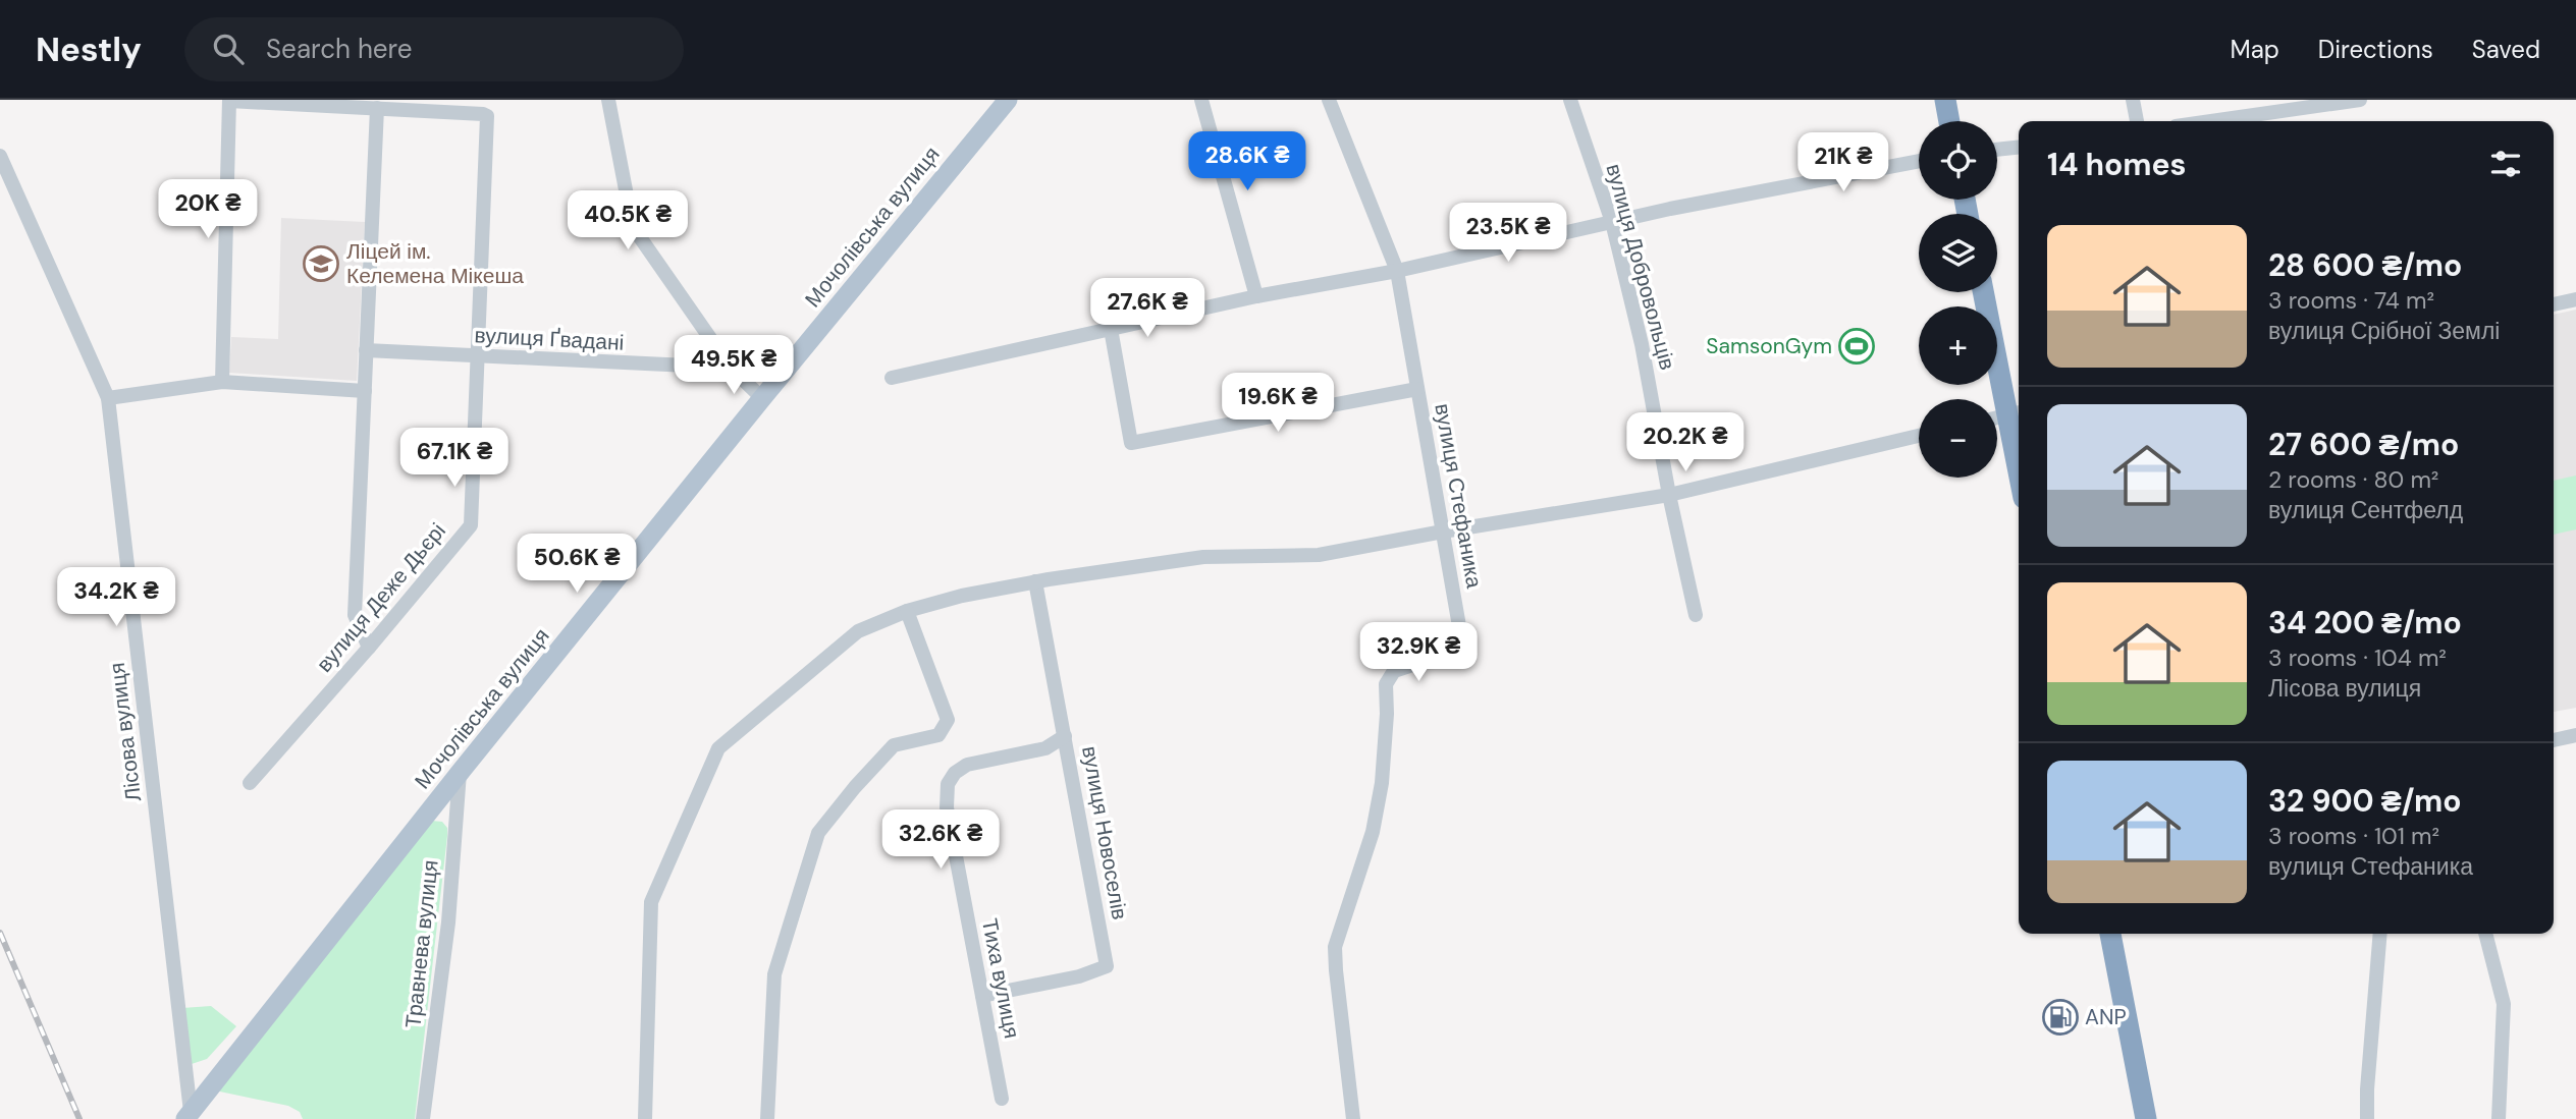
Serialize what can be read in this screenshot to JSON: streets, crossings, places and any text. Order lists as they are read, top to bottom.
{
  "streets": {
    "main road": ["Мочолівська вулиця"],
    "street": [
      "вулиця Добровольців",
      "вулиця Ґвадані",
      "вулиця Стефаника",
      "вулиця Деже Дьєрі",
      "Лісова вулиця",
      "вулиця Новоселів",
      "Травнева вулиця",
      "Тиха вулиця"
    ]
  },
  "crossings": [
    ["Мочолівська вулиця", "Лісова вулиця"],
    ["Мочолівська вулиця", "Травнева вулиця"],
    ["вулиця Ґвадані", "вулиця Деже Дьєрі"],
    ["вулиця Новоселів", "Тиха вулиця"]
  ],
  "places": {
    "school or university": ["Ліцей ім. Келемена Мікеша"],
    "sports": ["SamsonGym"],
    "fuel station": ["ANP"]
  },
  "page": {
    "header": "Nestly",
    "search": "Search here",
    "nav": ["Map", "Directions", "Saved"],
    "map_buttons": ["+", "−"],
    "heading": "14 homes",
    "price": [
      "28.6K ₴",
      "21K ₴",
      "20K ₴",
      "40.5K ₴",
      "23.5K ₴",
      "27.6K ₴",
      "49.5K ₴",
      "19.6K ₴",
      "20.2K ₴",
      "67.1K ₴",
      "50.6K ₴",
      "34.2K ₴",
      "32.9K ₴",
      "32.6K ₴"
    ],
    "list": [
      {
        "name": "28 600 ₴/mo",
        "note": "3 rooms · 74 m² · вулиця Срібної Землі"
      },
      {
        "name": "27 600 ₴/mo",
        "note": "2 rooms · 80 m² · вулиця Сентфелд"
      },
      {
        "name": "34 200 ₴/mo",
        "note": "3 rooms · 104 m² · Лісова вулиця"
      },
      {
        "name": "32 900 ₴/mo",
        "note": "3 rooms · 101 m² · вулиця Стефаника"
      }
    ]
  }
}
